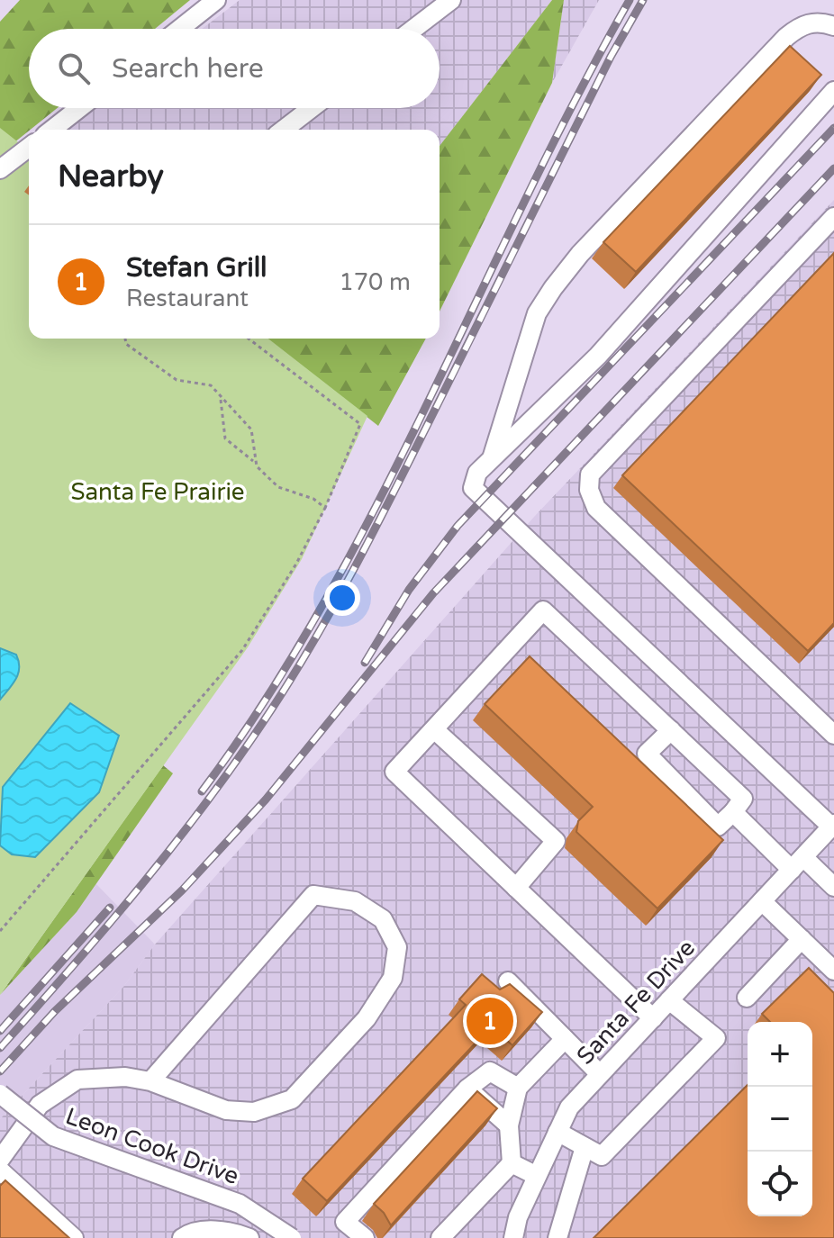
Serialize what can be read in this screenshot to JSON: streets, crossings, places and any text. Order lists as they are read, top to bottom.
{
  "streets": {
    "street": ["Santa Fe Drive", "Leon Cook Drive"]
  },
  "parks": ["Santa Fe Prairie"],
  "page": {
    "search": "Search here",
    "heading": "Nearby",
    "list": [
      {
        "mark": "1",
        "name": "Stefan Grill",
        "note": "Restaurant",
        "value": "170 m"
      }
    ],
    "pins": "1",
    "map_buttons": ["+", "−"]
  }
}
